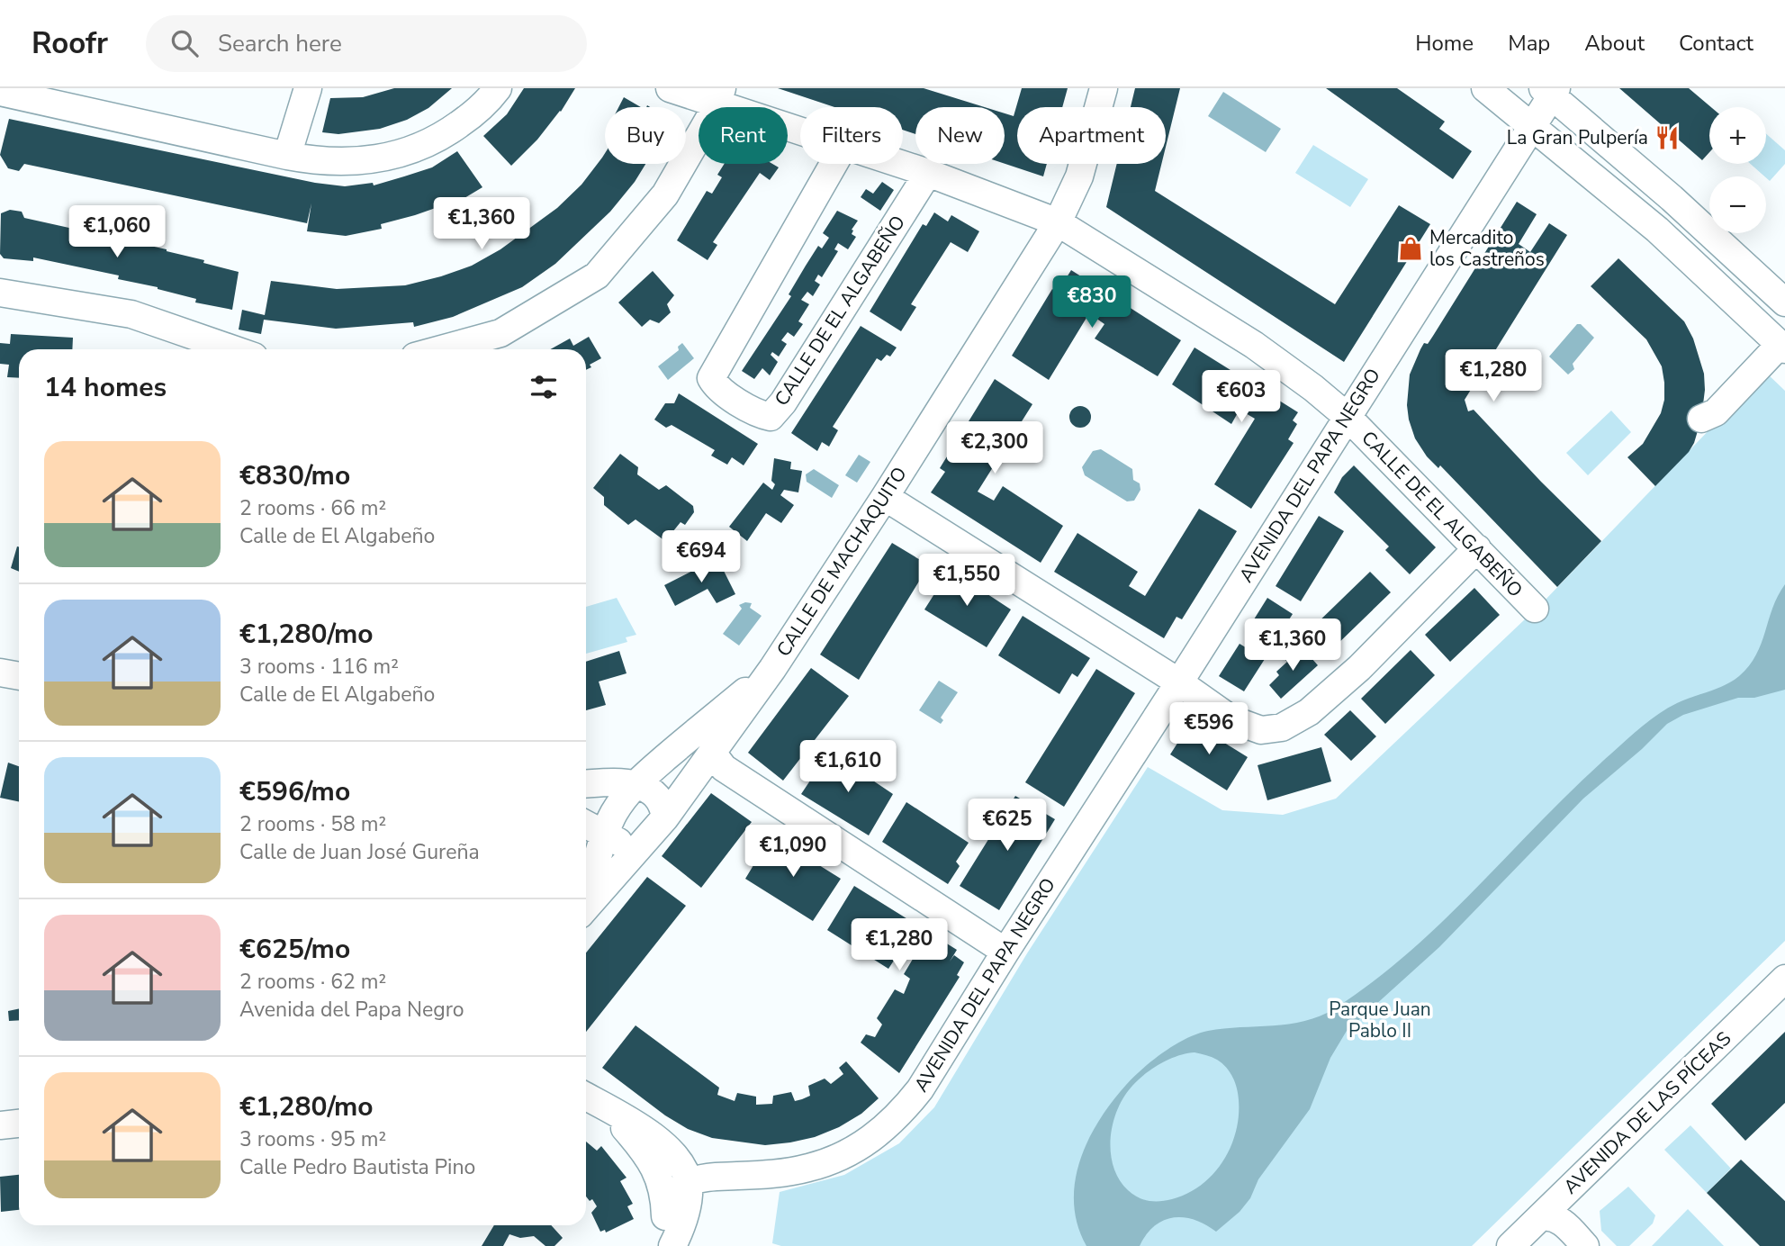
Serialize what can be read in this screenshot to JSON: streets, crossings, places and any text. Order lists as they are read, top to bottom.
{
  "streets": {
    "street": [
      "CALLE DE EL ALGABEÑO",
      "AVENIDA DEL PAPA NEGRO",
      "CALLE DE MACHAQUITO",
      "AVENIDA DE LAS PÍCEAS"
    ]
  },
  "crossings": [
    ["CALLE DE EL ALGABEÑO", "AVENIDA DEL PAPA NEGRO"],
    ["CALLE DE EL ALGABEÑO", "CALLE DE MACHAQUITO"]
  ],
  "parks": ["Parque Juan Pablo II"],
  "places": {
    "restaurant": ["La Gran Pulpería"],
    "shop": ["Mercadito los Castreños"]
  },
  "page": {
    "header": "Roofr",
    "search": "Search here",
    "nav": [
      "Home",
      "Map",
      "About",
      "Contact"
    ],
    "map_buttons": ["+", "−"],
    "chip": [
      "Buy",
      "Rent",
      "Filters",
      "New",
      "Apartment"
    ],
    "price": [
      "€1,360",
      "€1,060",
      "€830",
      "€1,280",
      "€603",
      "€2,300",
      "€694",
      "€1,550",
      "€1,360",
      "€596",
      "€1,610",
      "€625",
      "€1,090",
      "€1,280"
    ],
    "heading": "14 homes",
    "list": [
      {
        "name": "€830/mo",
        "note": "2 rooms · 66 m² · Calle de El Algabeño"
      },
      {
        "name": "€1,280/mo",
        "note": "3 rooms · 116 m² · Calle de El Algabeño"
      },
      {
        "name": "€596/mo",
        "note": "2 rooms · 58 m² · Calle de Juan José Gureña"
      },
      {
        "name": "€625/mo",
        "note": "2 rooms · 62 m² · Avenida del Papa Negro"
      },
      {
        "name": "€1,280/mo",
        "note": "3 rooms · 95 m² · Calle Pedro Bautista Pino"
      }
    ]
  }
}
